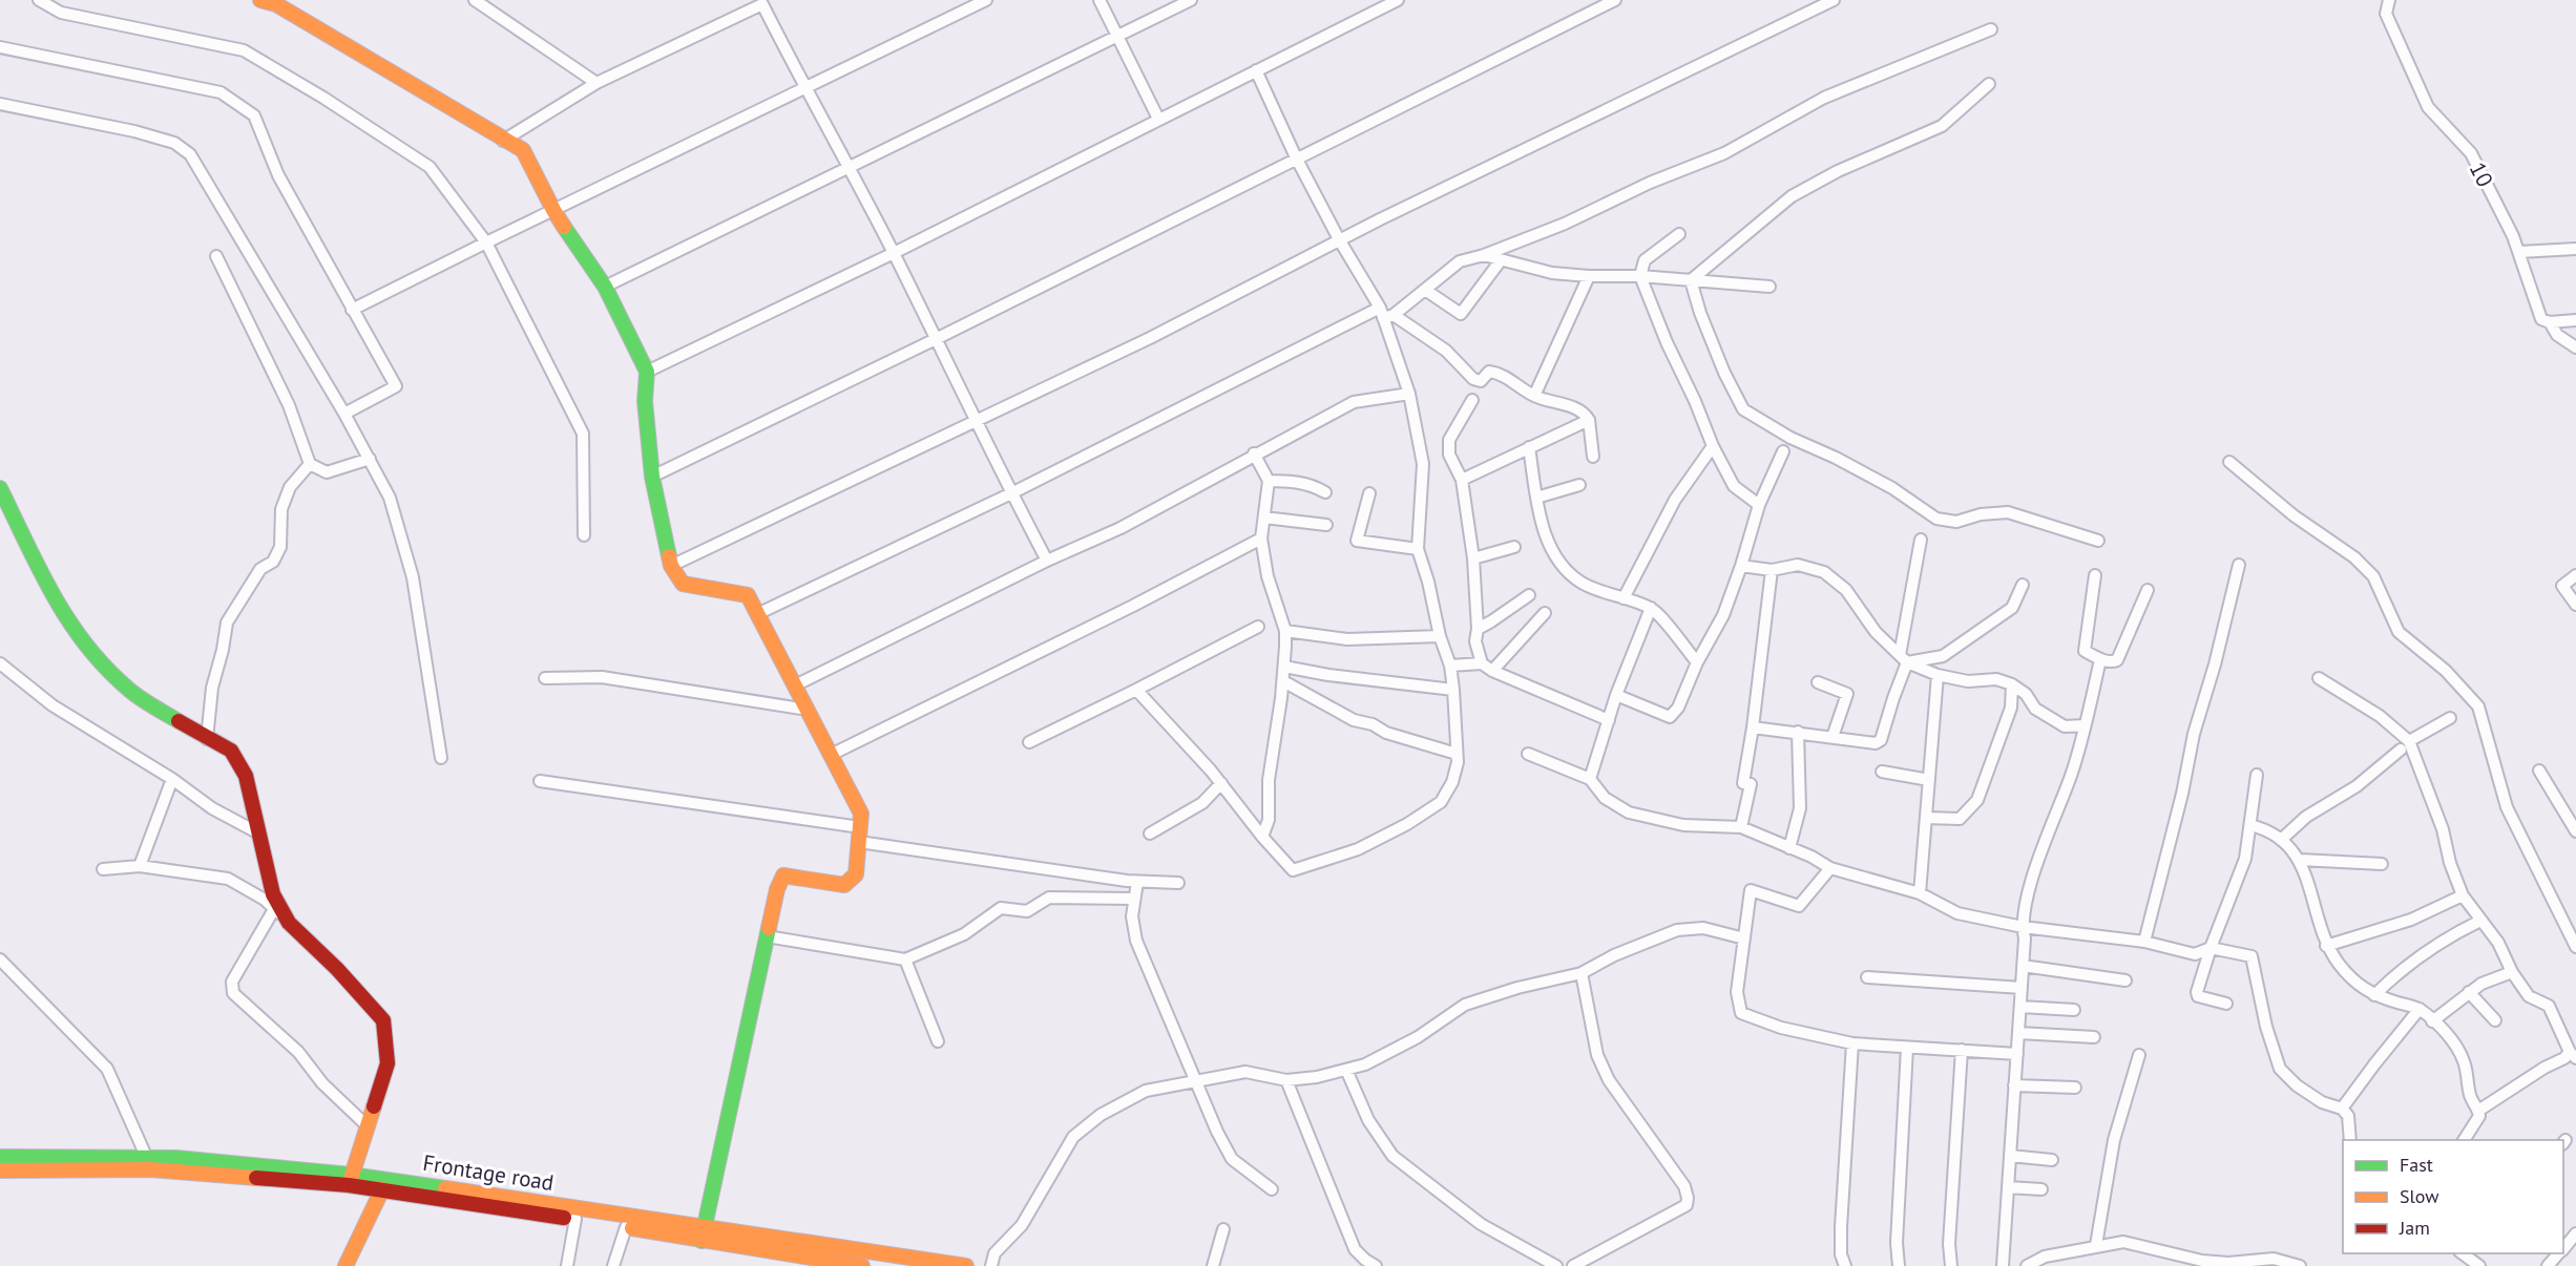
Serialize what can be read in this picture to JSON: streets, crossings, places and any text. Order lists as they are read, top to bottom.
{
  "streets": {
    "main road": ["Frontage road"],
    "street": ["10"]
  },
  "legend": ["Fast", "Slow", "Jam"]
}
